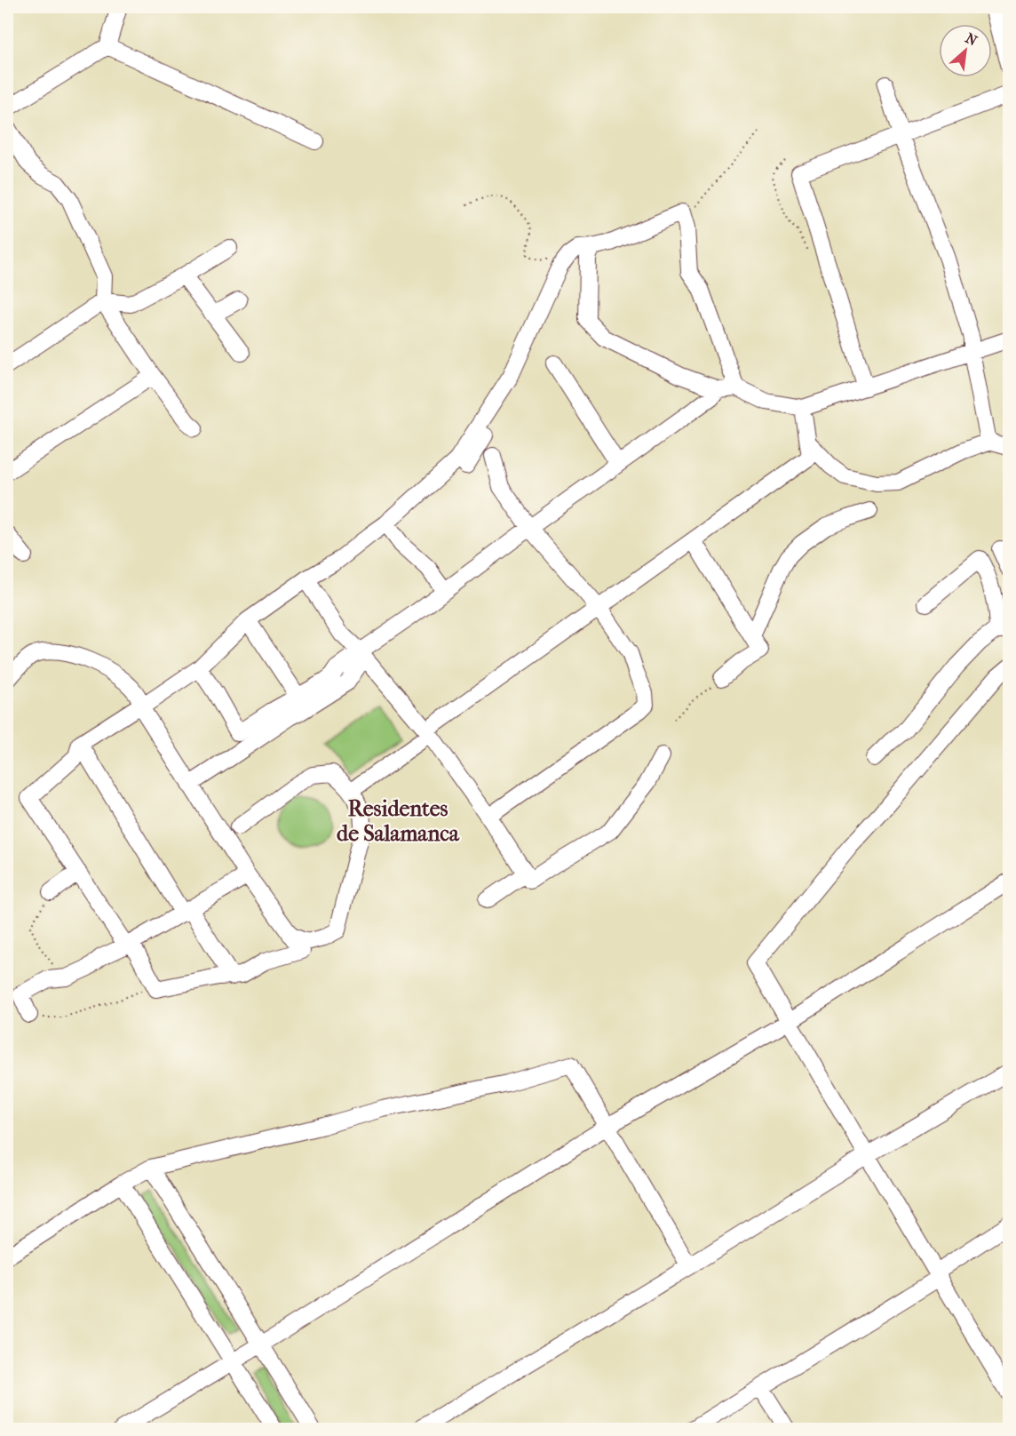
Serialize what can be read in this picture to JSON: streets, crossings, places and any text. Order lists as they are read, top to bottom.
{
  "districts": ["Residentes de Salamanca"],
  "north": "top right"
}
